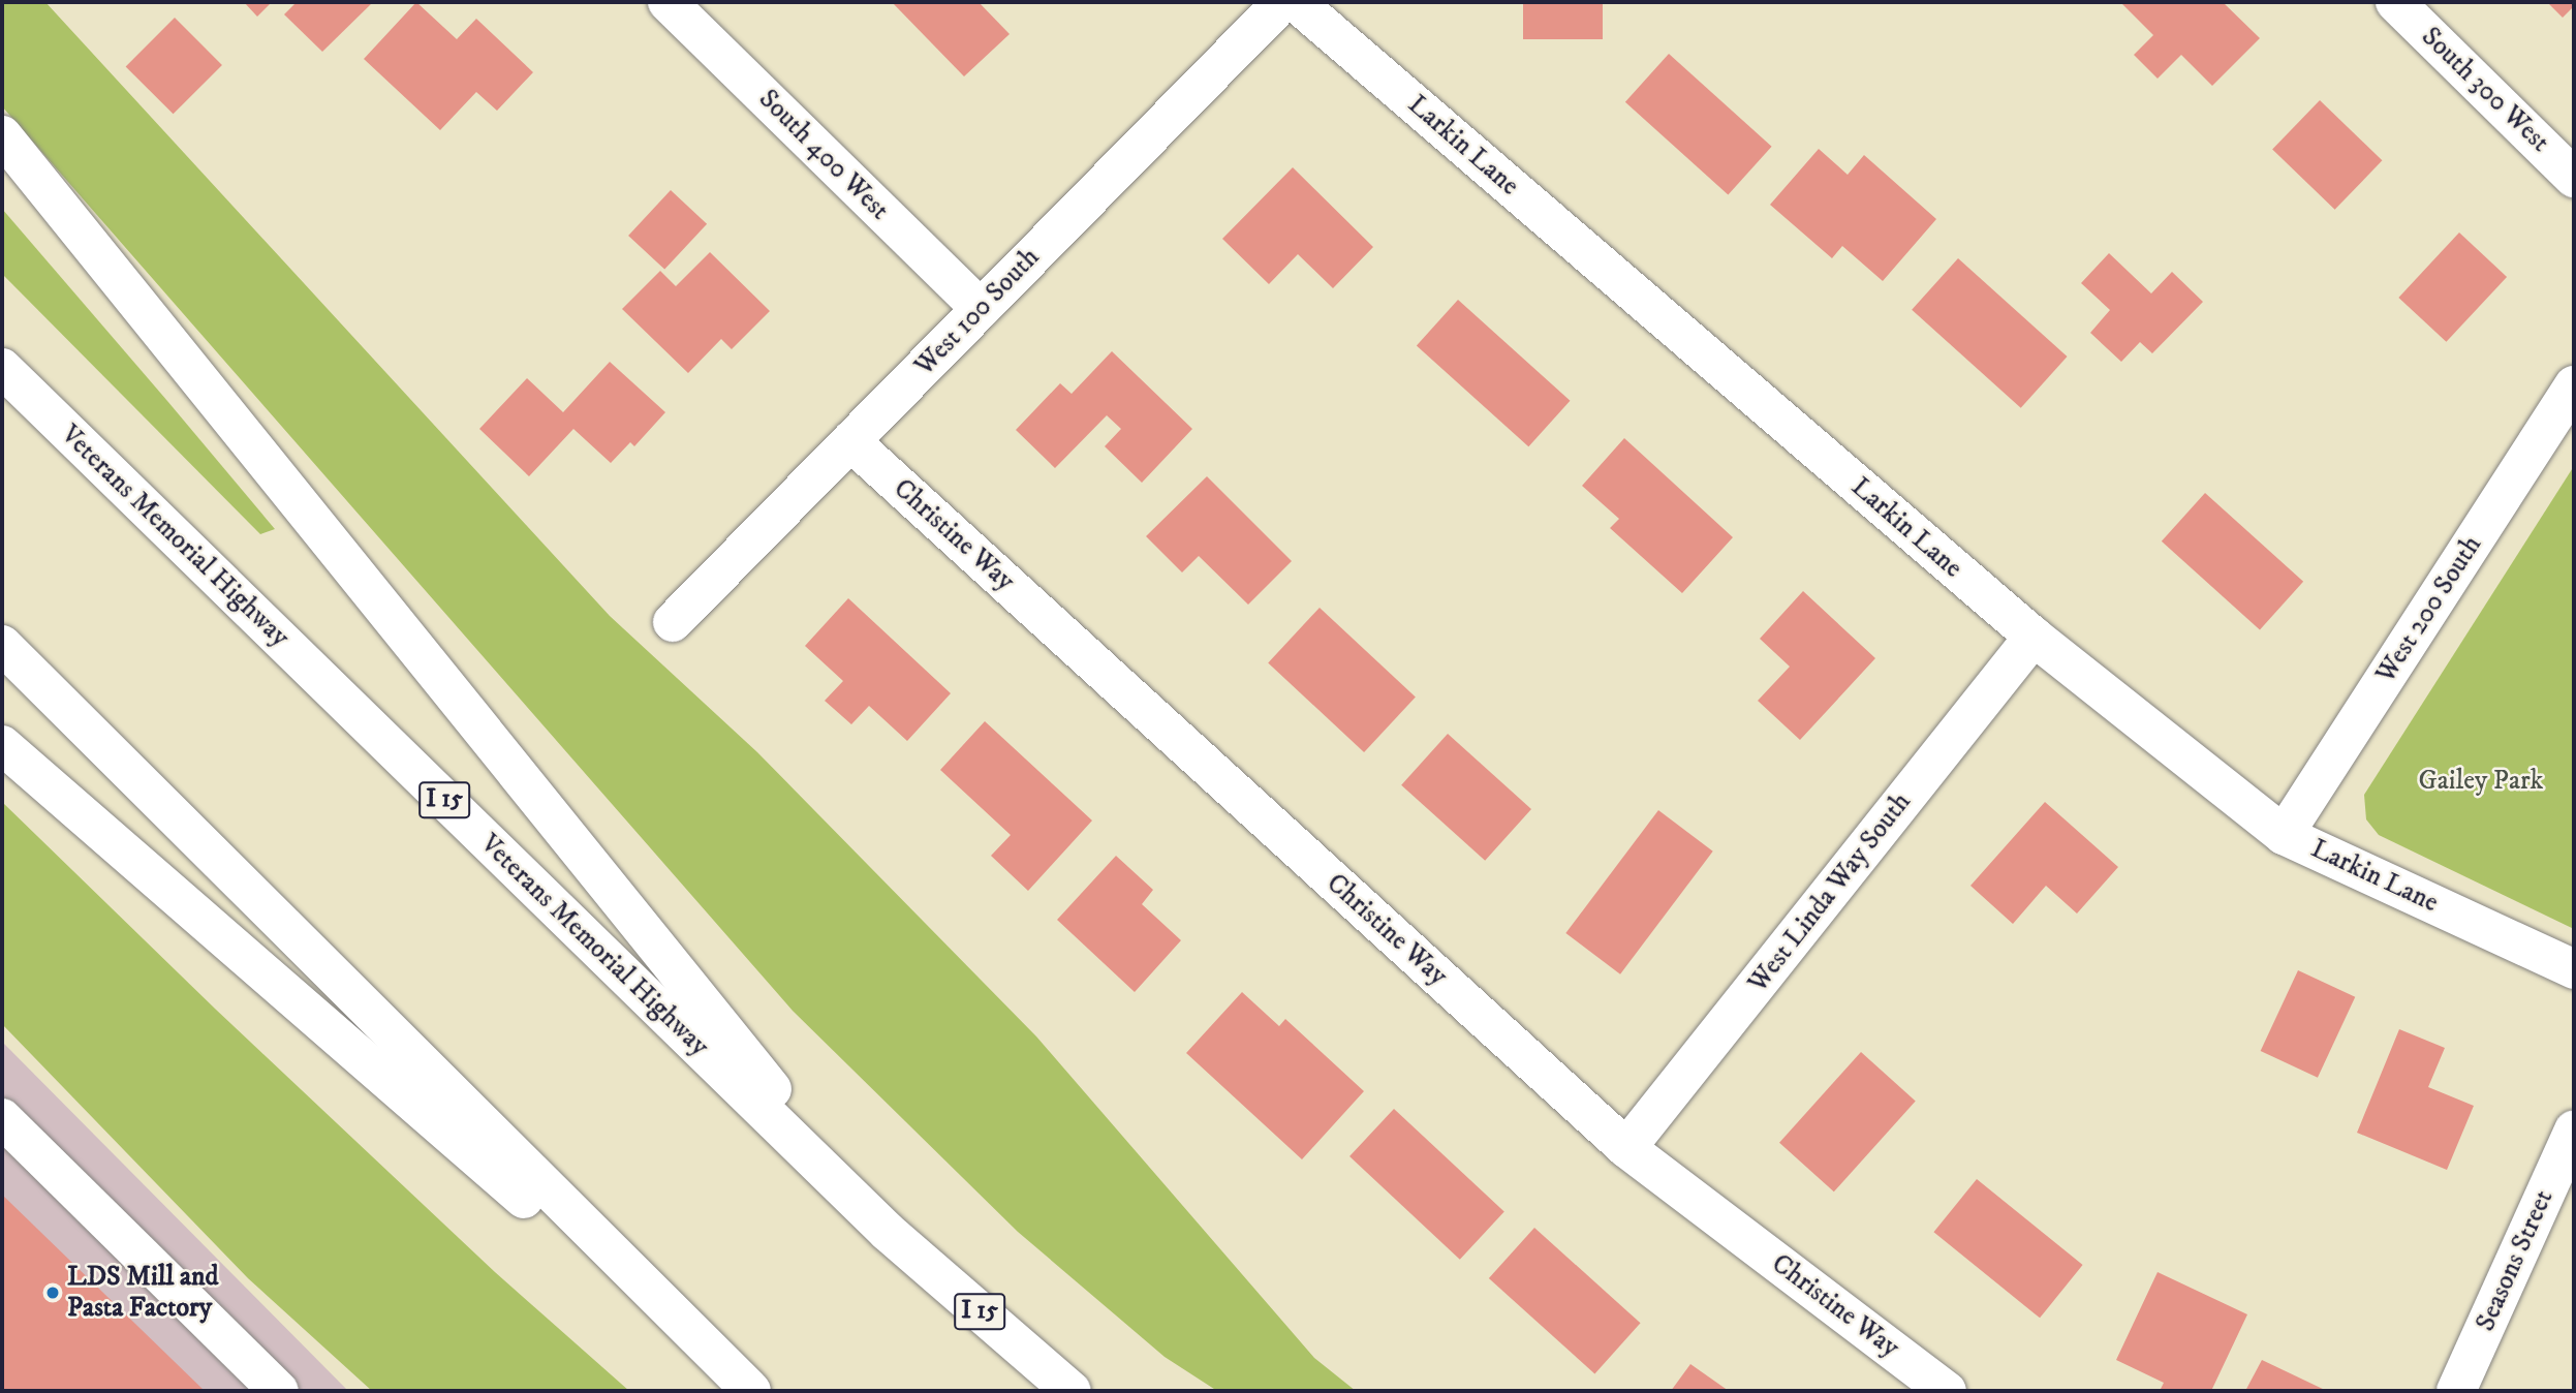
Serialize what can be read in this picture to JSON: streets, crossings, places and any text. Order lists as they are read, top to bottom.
{
  "streets": {
    "main road": [
      "South 300 West",
      "Larkin Lane",
      "South 400 West",
      "West 100 South",
      "Christine Way",
      "Veterans Memorial Highway",
      "West 200 South",
      "I 15",
      "West Linda Way South",
      "Seasons Street"
    ]
  },
  "crossings": [
    ["Larkin Lane", "West 200 South"],
    ["Larkin Lane", "West Linda Way South"],
    ["South 400 West", "West 100 South"],
    ["West 100 South", "Christine Way"],
    ["Christine Way", "West Linda Way South"]
  ],
  "parks": ["Gailey Park"],
  "places": ["LDS Mill and Pasta Factory"]
}
